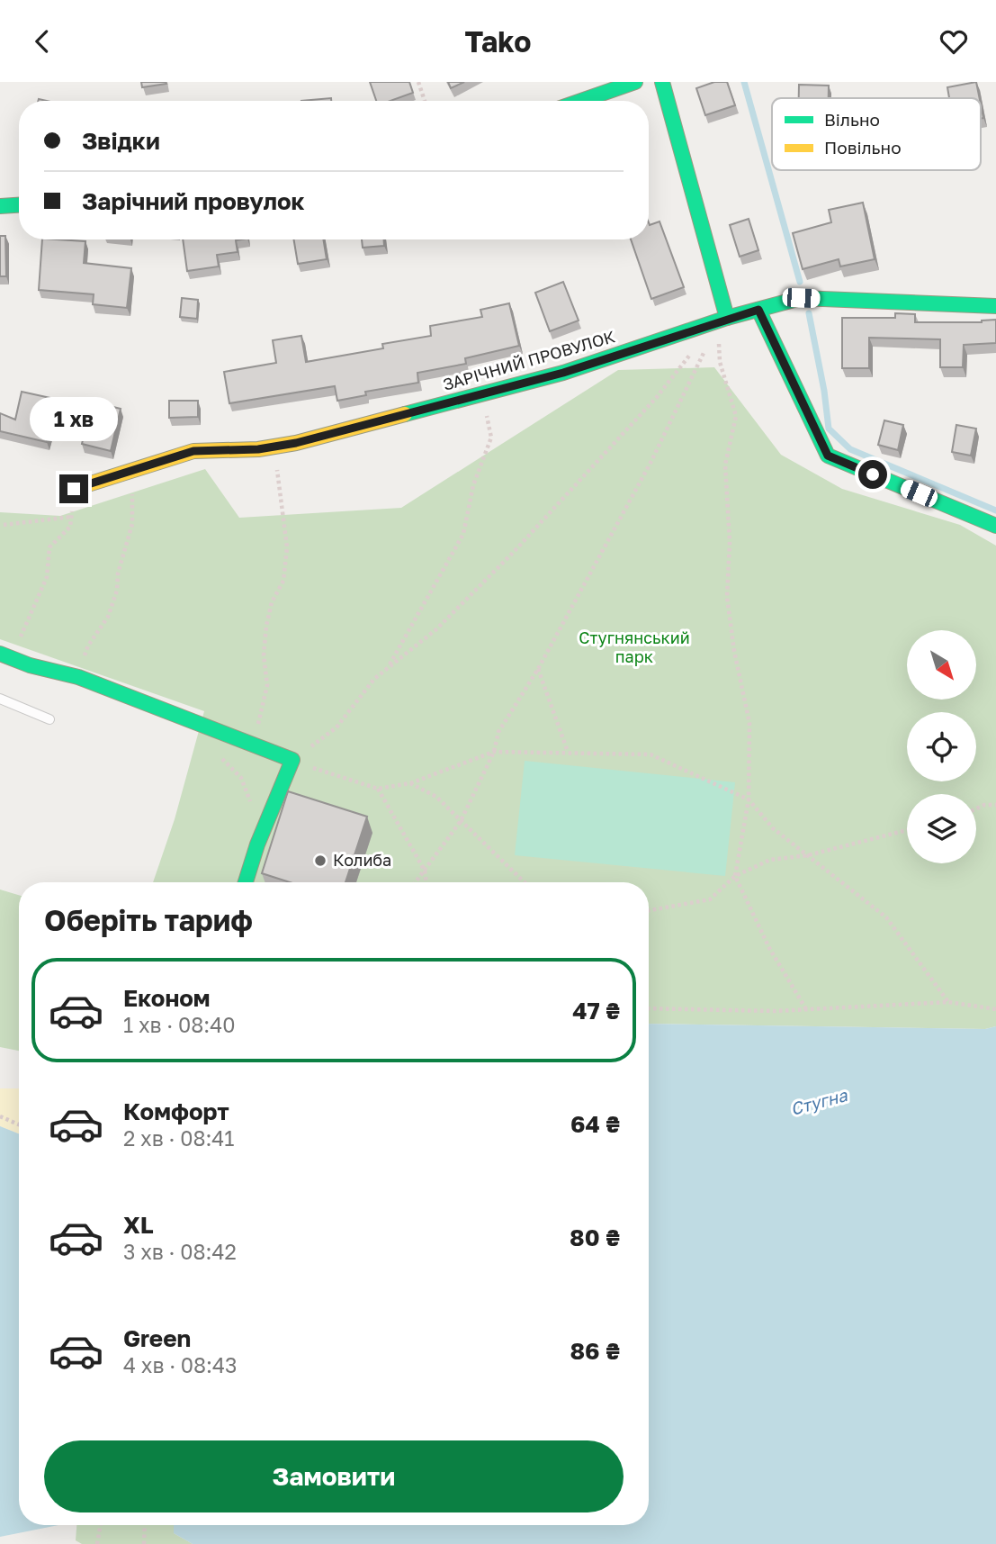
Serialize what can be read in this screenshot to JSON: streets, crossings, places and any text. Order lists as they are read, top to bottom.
{
  "streets": {
    "street": ["ЗАРІЧНИЙ ПРОВУЛОК"]
  },
  "water": ["Стугна"],
  "parks": ["Стугнянський парк"],
  "places": ["Колиба"],
  "legend": ["Вільно", "Повільно"],
  "north": "bottom right",
  "page": {
    "header": "Tako",
    "banner": ["Звідки", "Зарічний провулок"],
    "bubble": "1 хв",
    "heading": "Оберіть тариф",
    "list": [
      {
        "name": "Економ",
        "note": "1 хв · 08:40",
        "value": "47 ₴"
      },
      {
        "name": "Комфорт",
        "note": "2 хв · 08:41",
        "value": "64 ₴"
      },
      {
        "name": "XL",
        "note": "3 хв · 08:42",
        "value": "80 ₴"
      },
      {
        "name": "Green",
        "note": "4 хв · 08:43",
        "value": "86 ₴"
      }
    ],
    "buttons": "Замовити"
  }
}
